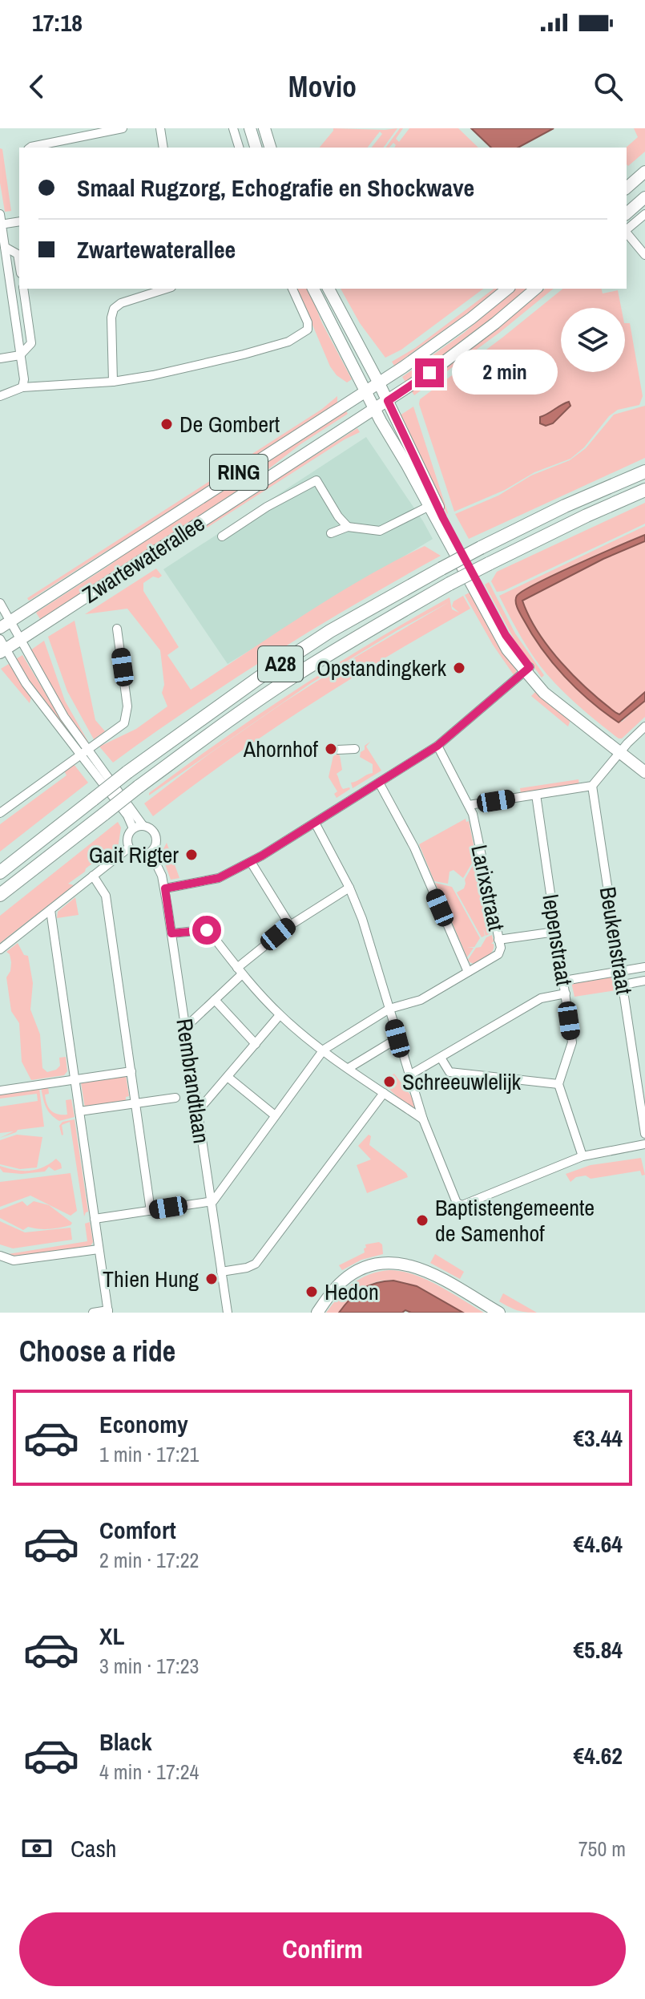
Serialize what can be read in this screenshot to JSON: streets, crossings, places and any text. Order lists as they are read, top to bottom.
{
  "streets": {
    "highway": ["A28"],
    "main road": ["RING", "Zwartewaterallee"],
    "street": [
      "Larixstraat",
      "Iepenstraat",
      "Beukenstraat",
      "Rembrandtlaan"
    ]
  },
  "places": [
    "De Gombert",
    "Opstandingkerk",
    "Ahornhof",
    "Gait Rigter",
    "Schreeuwlelijk",
    "Baptistengemeente de Samenhof",
    "Thien Hung",
    "Hedon"
  ],
  "page": {
    "status": "17:18",
    "header": "Movio",
    "banner": ["Smaal Rugzorg, Echografie en Shockwave", "Zwartewaterallee"],
    "bubble": "2 min",
    "heading": "Choose a ride",
    "list": [
      {
        "name": "Economy",
        "note": "1 min · 17:21",
        "value": "€3.44"
      },
      {
        "name": "Comfort",
        "note": "2 min · 17:22",
        "value": "€4.64"
      },
      {
        "name": "XL",
        "note": "3 min · 17:23",
        "value": "€5.84"
      },
      {
        "name": "Black",
        "note": "4 min · 17:24",
        "value": "€4.62"
      }
    ],
    "pay": ["Cash", "750 m"],
    "buttons": "Confirm"
  }
}
